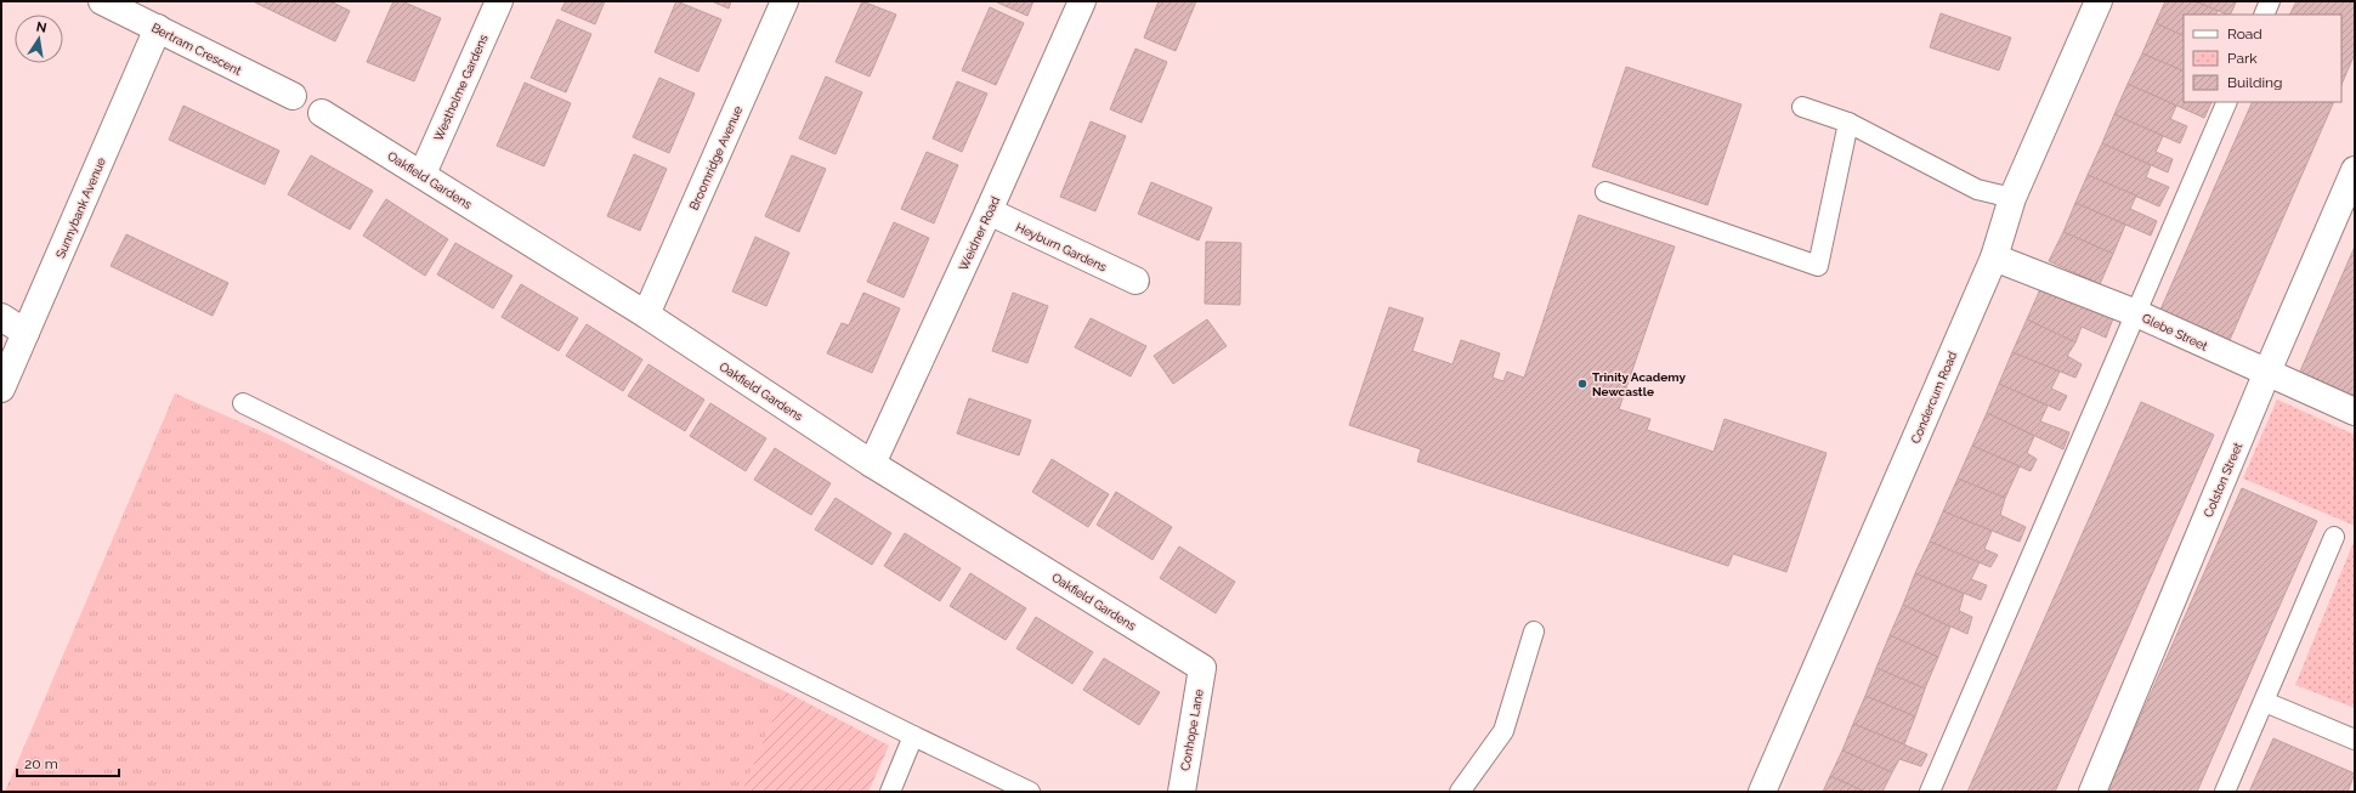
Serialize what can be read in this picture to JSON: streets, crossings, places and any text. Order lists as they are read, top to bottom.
{
  "streets": {
    "street": [
      "Bertram Crescent",
      "Westholme Gardens",
      "Broomridge Avenue",
      "Oakfield Gardens",
      "Sunnybank Avenue",
      "Weidner Road",
      "Heyburn Gardens",
      "Glebe Street",
      "Condercum Road",
      "Colston Street",
      "Conhope Lane"
    ]
  },
  "crossings": [
    ["Bertram Crescent", "Sunnybank Avenue"],
    ["Westholme Gardens", "Oakfield Gardens"],
    ["Broomridge Avenue", "Oakfield Gardens"],
    ["Oakfield Gardens", "Weidner Road"],
    ["Oakfield Gardens", "Conhope Lane"],
    ["Weidner Road", "Heyburn Gardens"],
    ["Glebe Street", "Condercum Road"],
    ["Glebe Street", "Colston Street"]
  ],
  "places": ["Trinity Academy Newcastle"],
  "legend": ["Road", "Park", "Building"],
  "scale_bar": "20 m",
  "north": "top"
}
